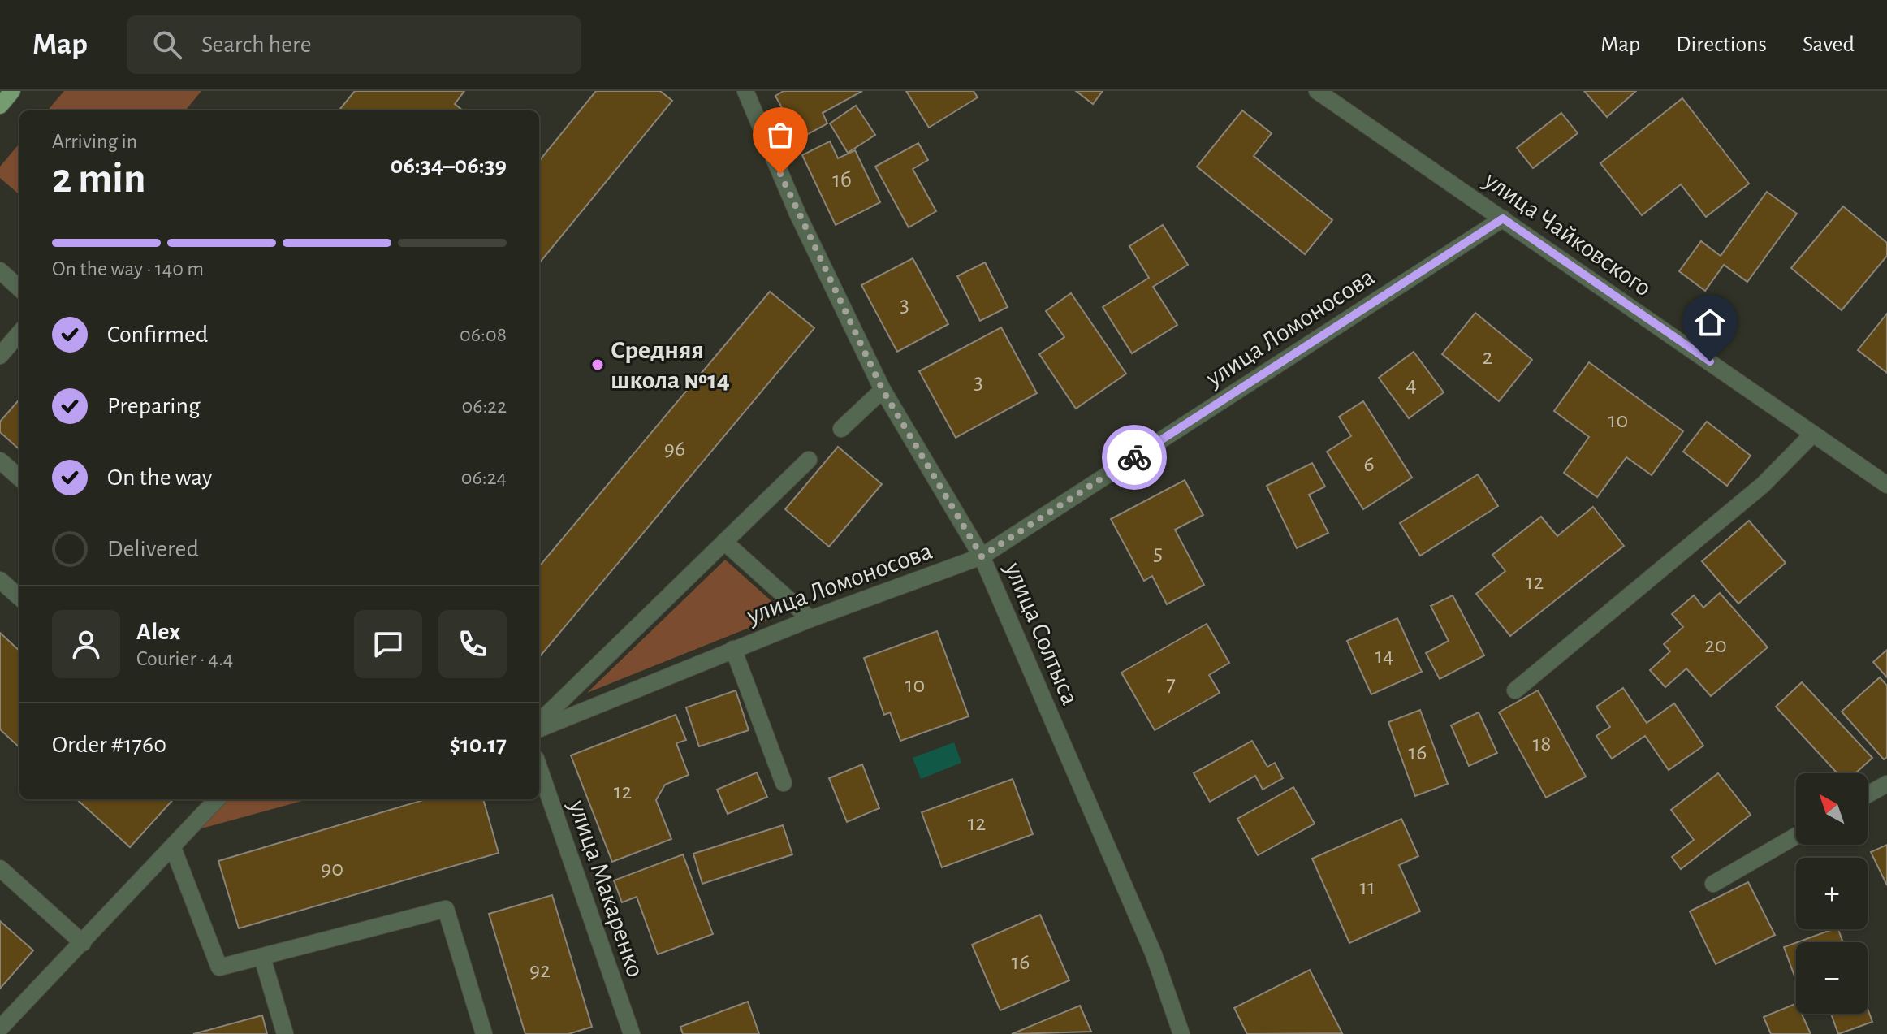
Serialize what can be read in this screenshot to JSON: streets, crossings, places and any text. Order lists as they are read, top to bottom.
{
  "streets": {
    "street": [
      "улица Чайковского",
      "улица Ломоносова",
      "улица Солтыса",
      "улица Макаренко"
    ]
  },
  "crossings": [
    ["улица Чайковского", "улица Ломоносова"],
    ["улица Ломоносова", "улица Солтыса"]
  ],
  "places": ["Средняя школа №14"],
  "house_numbers": [
    "1б",
    "3",
    "2",
    "3",
    "4",
    "10",
    "96",
    "6",
    "5",
    "12",
    "20",
    "14",
    "7",
    "10",
    "18",
    "16",
    "12",
    "12",
    "90",
    "11",
    "16",
    "92"
  ],
  "north": "top left",
  "page": {
    "header": "Map",
    "search": "Search here",
    "nav": ["Map", "Directions", "Saved"],
    "heading": ["2 min", "Arriving in", "06:34–06:39"],
    "panel": [
      "Alex",
      "Courier · 4.4",
      "Order #1760",
      "$10.17"
    ],
    "bar": "On the way · 140 m",
    "list": [
      ["Confirmed", "06:08"],
      ["Preparing", "06:22"],
      ["On the way", "06:24"],
      "Delivered"
    ],
    "map_buttons": ["+", "−"]
  }
}
